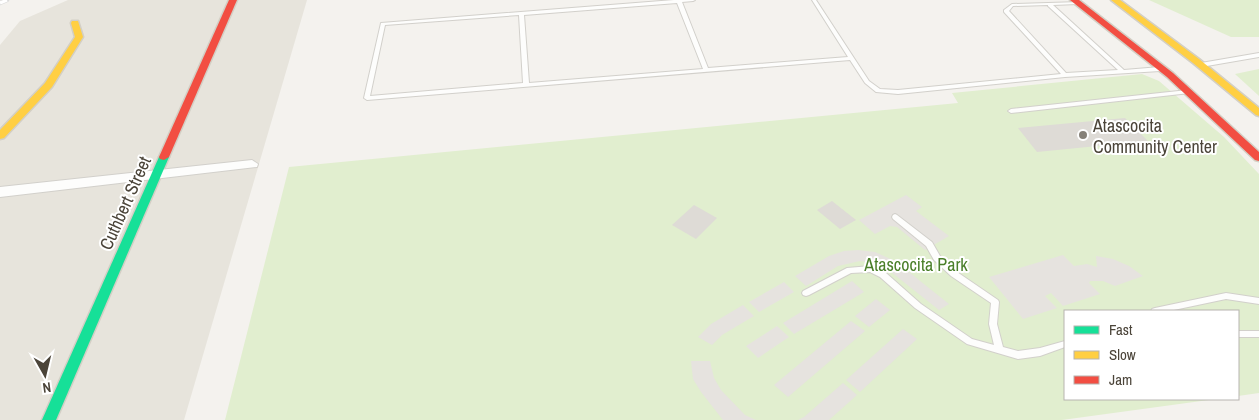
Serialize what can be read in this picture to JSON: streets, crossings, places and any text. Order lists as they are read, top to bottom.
{
  "streets": {
    "street": ["Cuthbert Street"]
  },
  "parks": ["Atascocita Park"],
  "places": ["Atascocita Community Center"],
  "legend": ["Fast", "Slow", "Jam"],
  "north": "bottom"
}
